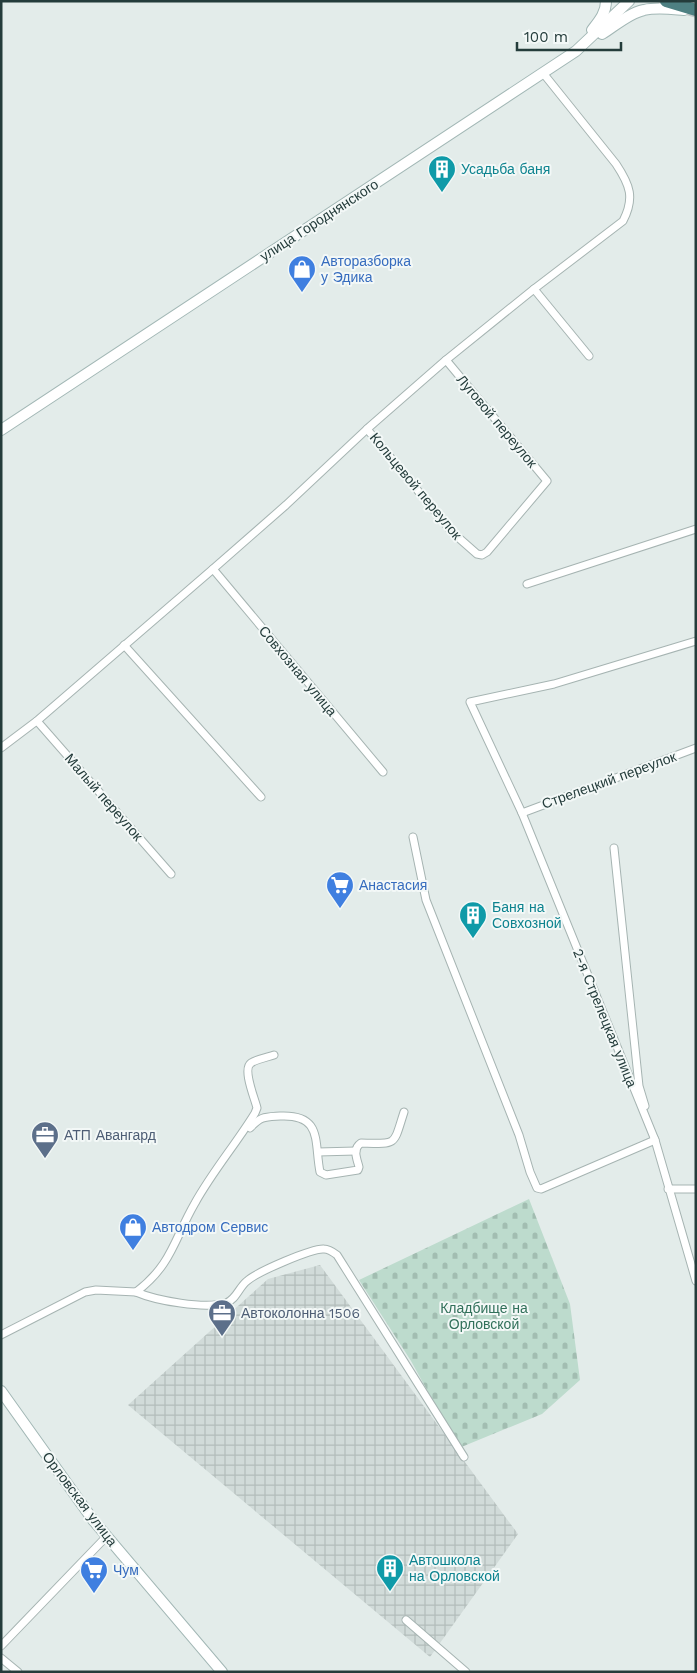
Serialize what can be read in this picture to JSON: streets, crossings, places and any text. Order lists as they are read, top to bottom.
{
  "streets": {
    "main road": ["улица Городнянского", "Орловская улица"],
    "street": [
      "Луговой переулок",
      "Кольцевой переулок",
      "Совхозная улица",
      "Стрелецкий переулок",
      "Малый переулок",
      "2-я Стрелецкая улица"
    ]
  },
  "crossings": [
    ["Луговой переулок", "Кольцевой переулок"],
    ["Стрелецкий переулок", "2-я Стрелецкая улица"]
  ],
  "parks": ["Кладбище на Орловской"],
  "places": {
    "building": ["Усадьба баня", "Баня на Совхозной", "Автошкола на Орловской"],
    "shop": ["Авторазборка у Эдика", "Автодром Сервис"],
    "supermarket": ["Анастасия", "Чум"],
    "office": ["АТП Авангард", "Автоколонна 1506"]
  },
  "scale_bar": "100 m"
}
